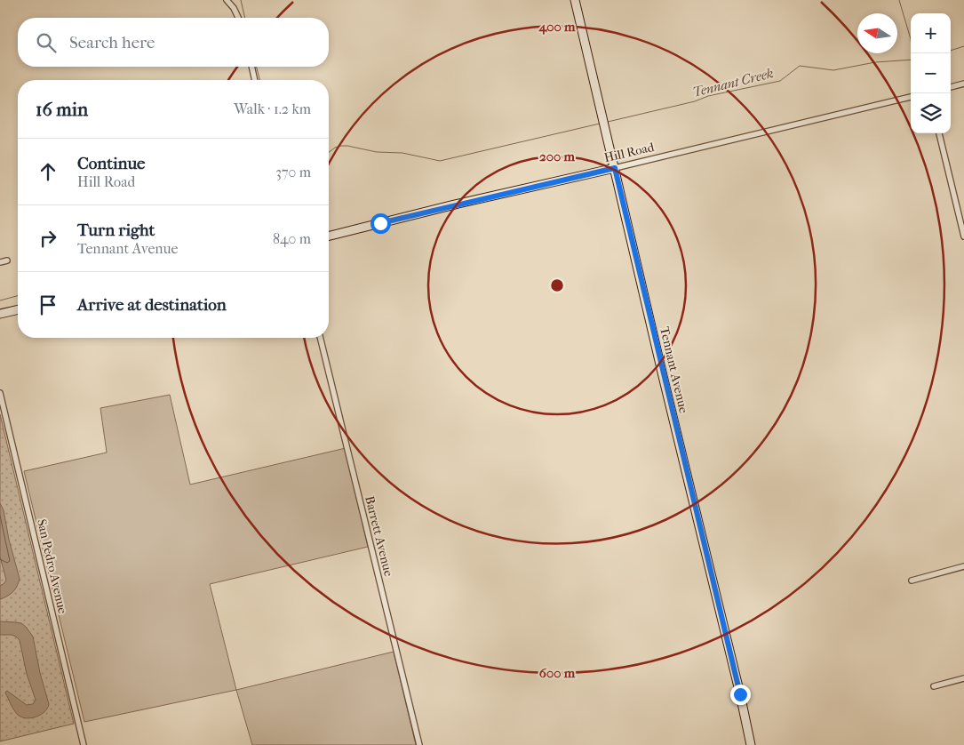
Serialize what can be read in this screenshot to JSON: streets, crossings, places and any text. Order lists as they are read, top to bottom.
{
  "streets": {
    "street": [
      "Hill Road",
      "Tennant Avenue",
      "Barrett Avenue",
      "San Pedro Avenue"
    ]
  },
  "crossings": [
    ["Hill Road", "Tennant Avenue"]
  ],
  "water": ["Tennant Creek"],
  "north": "left",
  "page": {
    "map_buttons": ["+", "−"],
    "search": "Search here",
    "heading": ["16 min", "Walk · 1.2 km"],
    "list": [
      ["Continue", "Hill Road", "370 m"],
      ["Turn right", "Tennant Avenue", "840 m"],
      "Arrive at destination"
    ]
  },
  "rings": ["400 m", "200 m", "600 m"]
}
